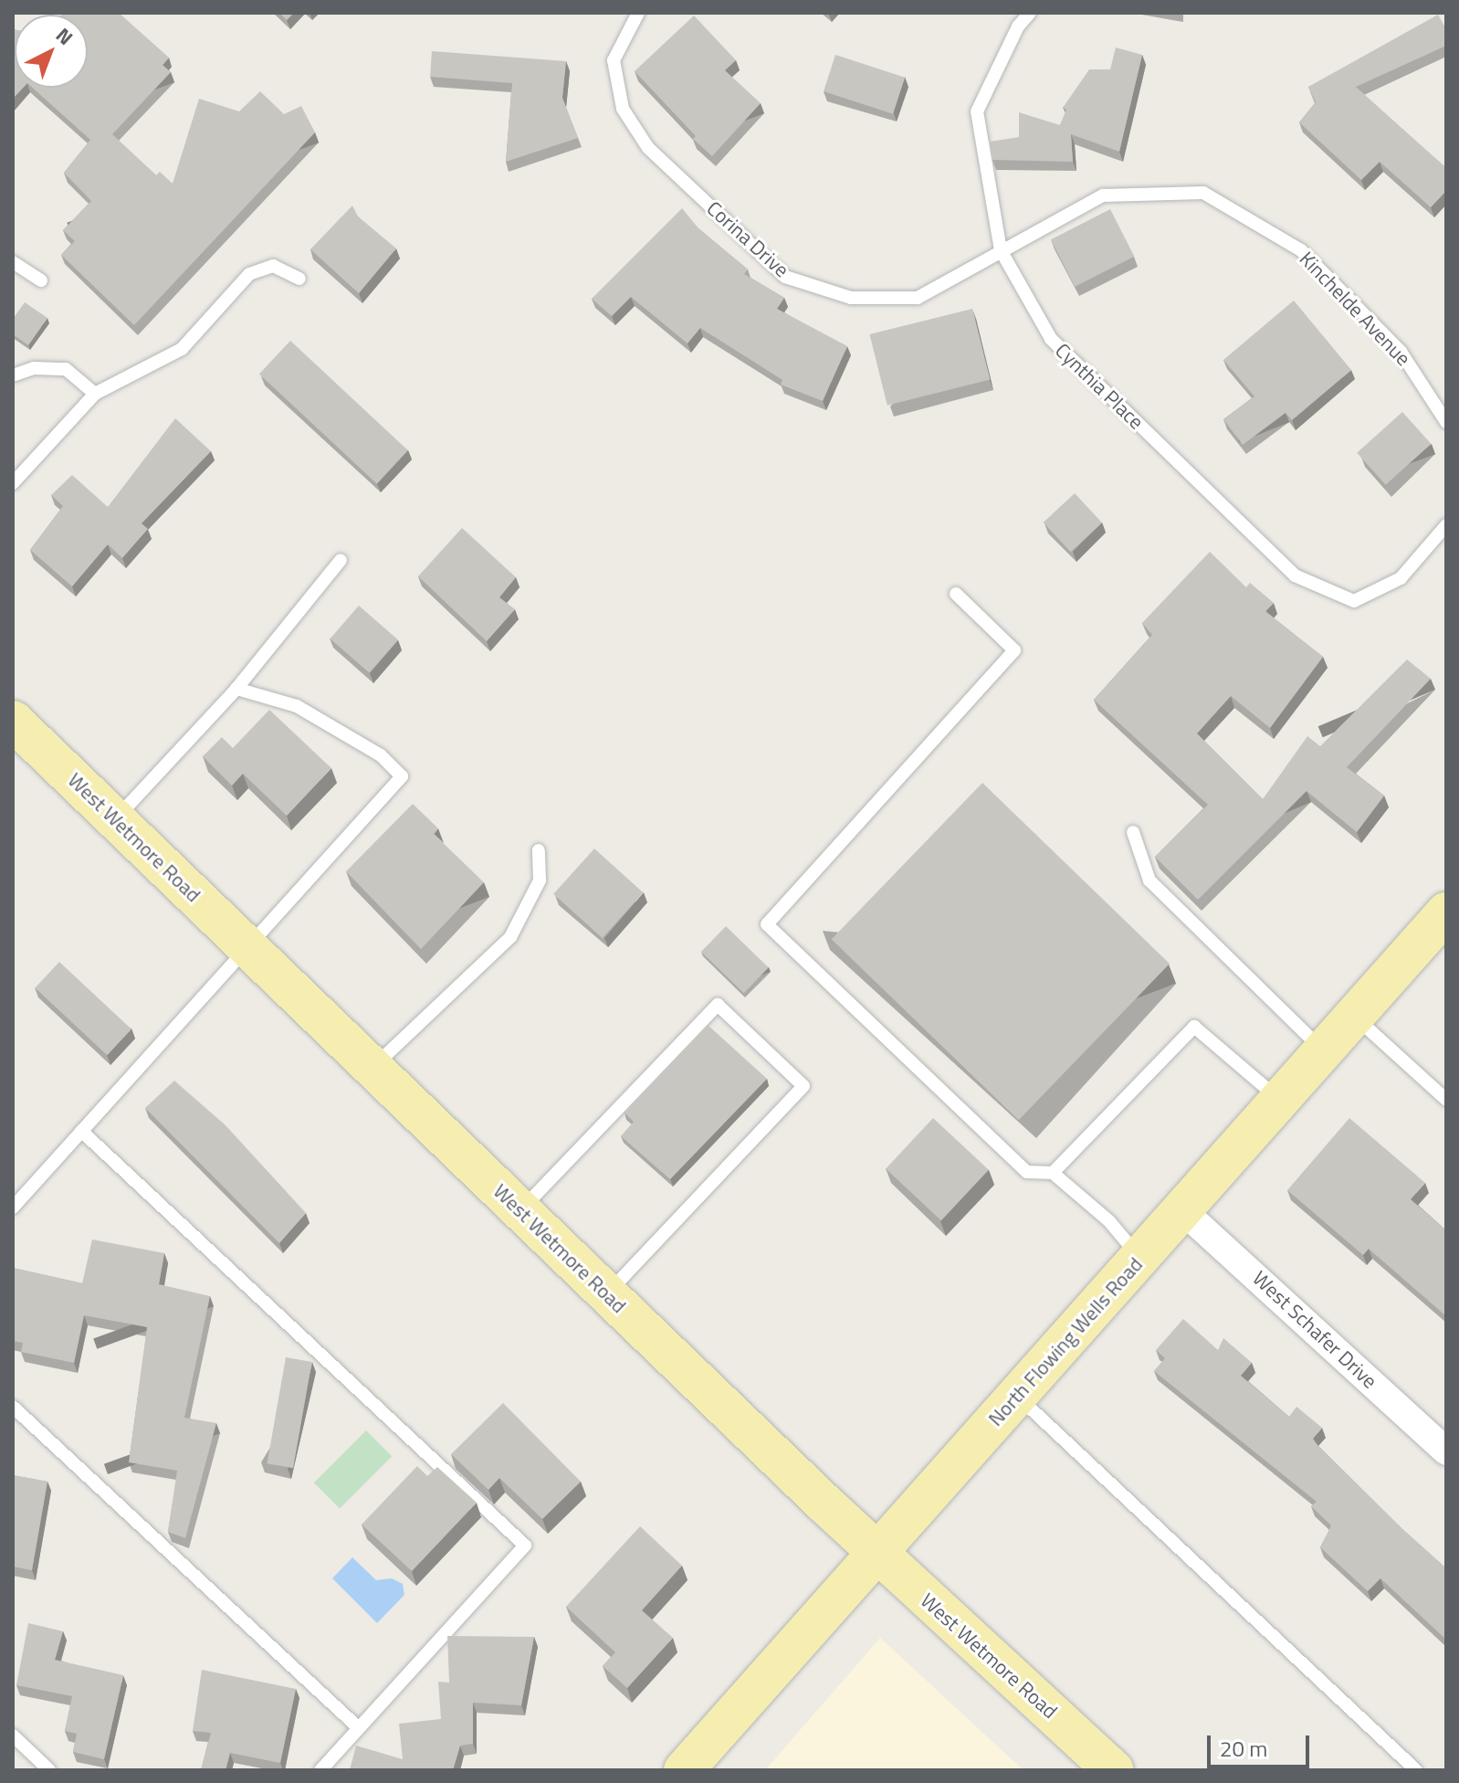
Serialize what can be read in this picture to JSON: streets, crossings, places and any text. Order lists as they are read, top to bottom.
{
  "streets": {
    "main road": ["West Wetmore Road", "North Flowing Wells Road"],
    "street": ["West Schafer Drive"],
    "lane": ["Corina Drive", "Kinchelde Avenue", "Cynthia Place"]
  },
  "crossings": [
    ["Corina Drive", "Kinchelde Avenue"],
    ["Corina Drive", "Cynthia Place"],
    ["Kinchelde Avenue", "Cynthia Place"],
    ["West Wetmore Road", "North Flowing Wells Road"],
    ["West Schafer Drive", "North Flowing Wells Road"]
  ],
  "scale_bar": "20 m",
  "north": "top right"
}
